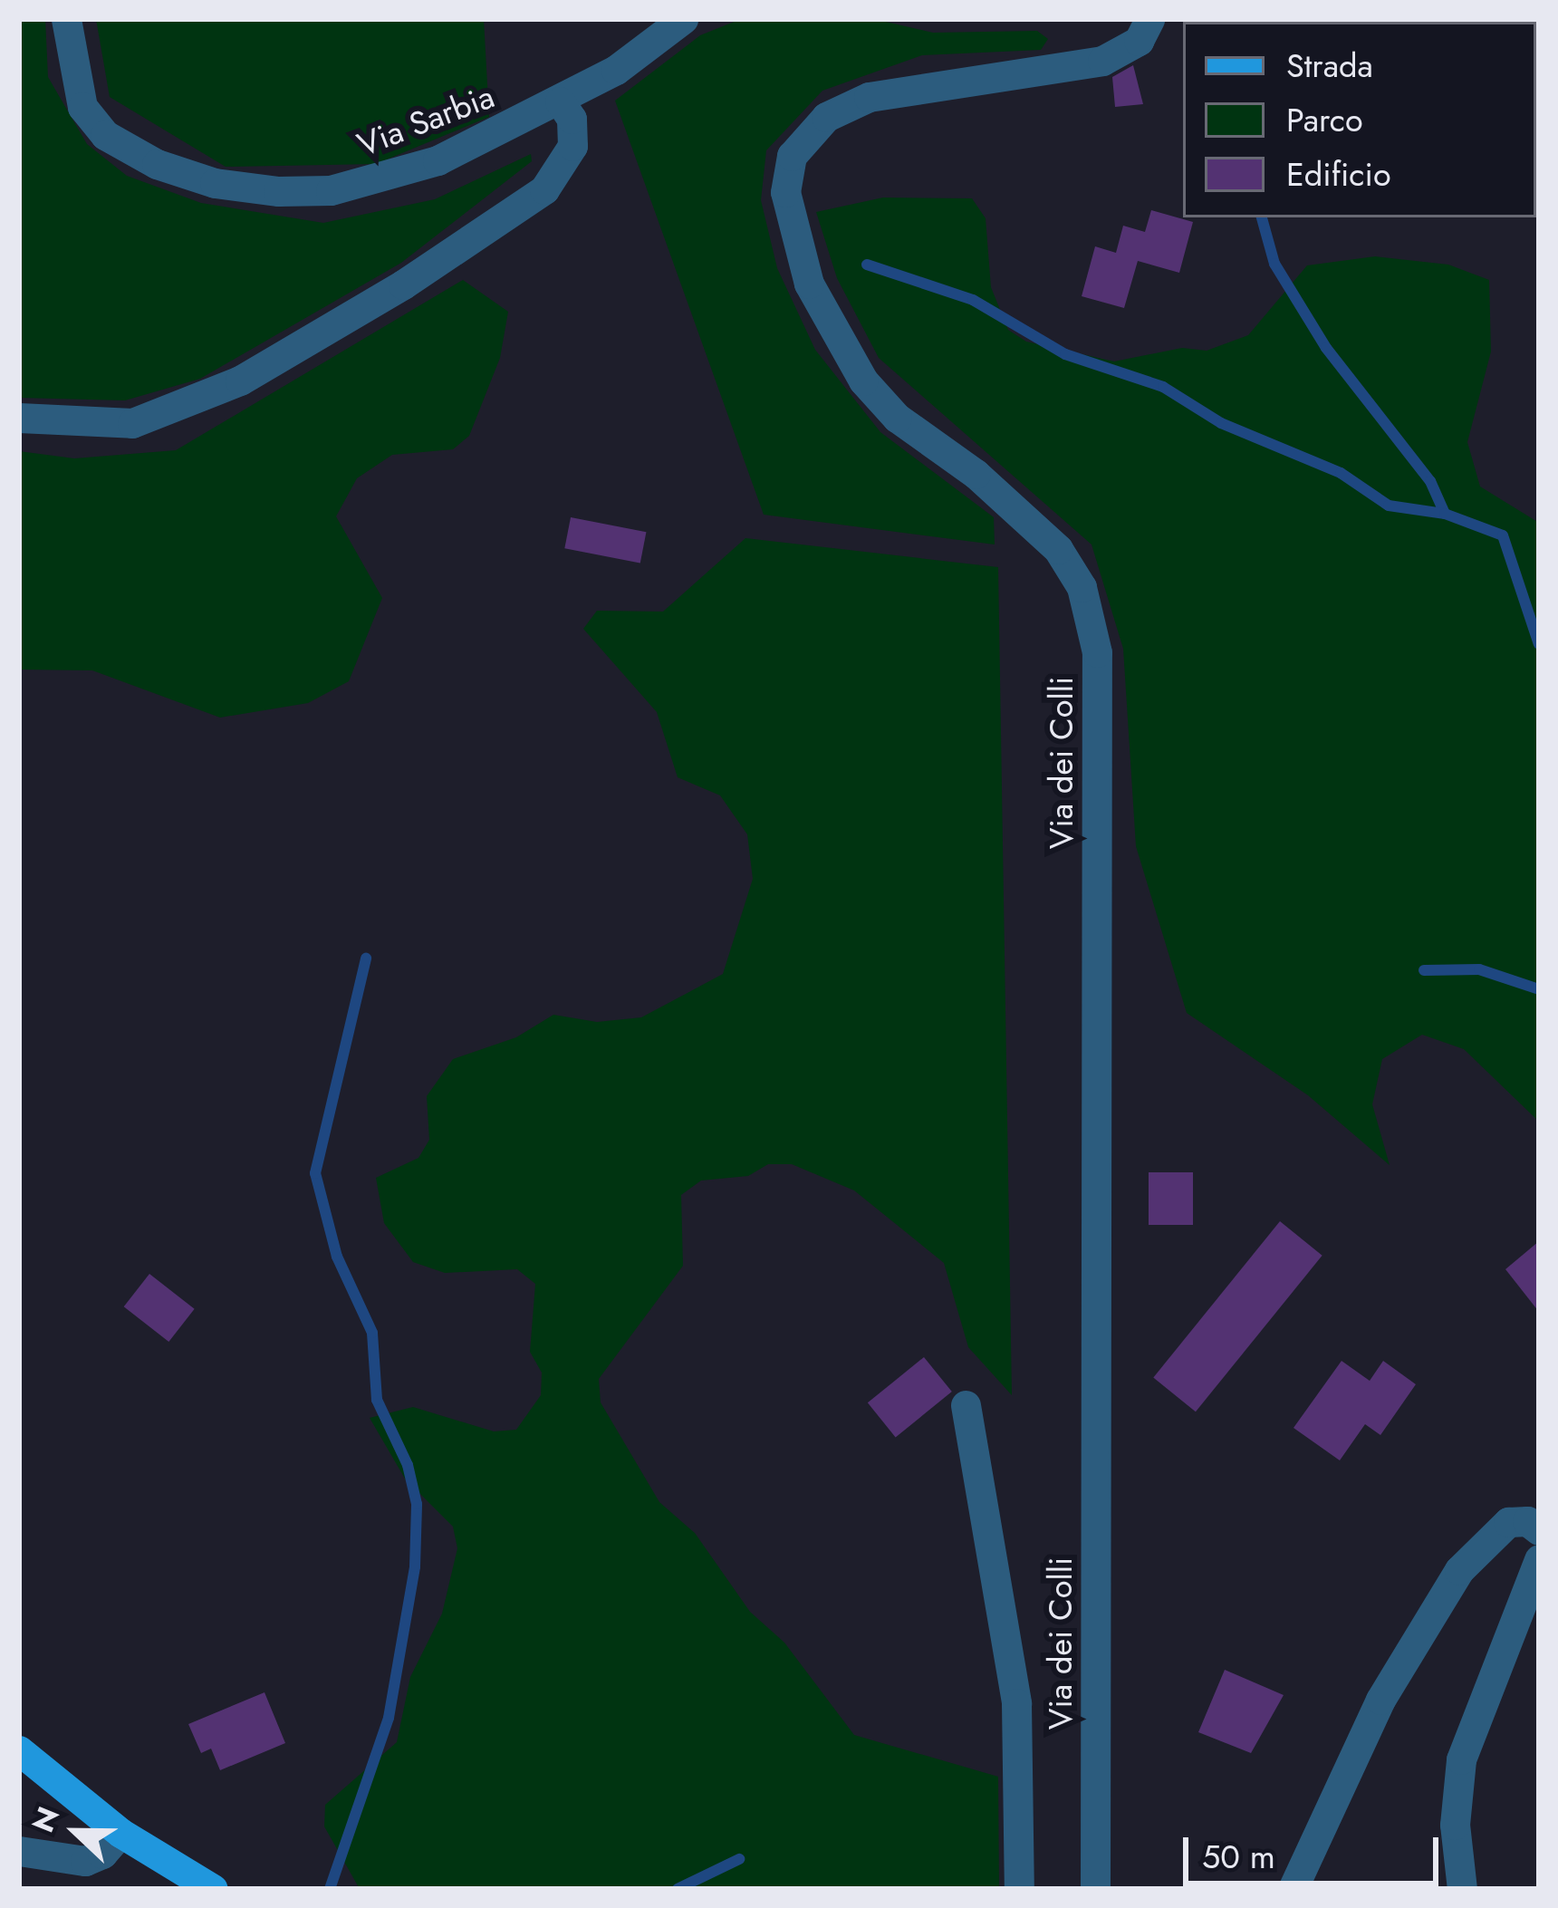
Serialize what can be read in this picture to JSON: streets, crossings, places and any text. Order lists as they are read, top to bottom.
{
  "streets": {
    "street": ["Via Sarbia", "Via dei Colli"]
  },
  "legend": ["Strada", "Parco", "Edificio"],
  "scale_bar": "50 m",
  "north": "left"
}
